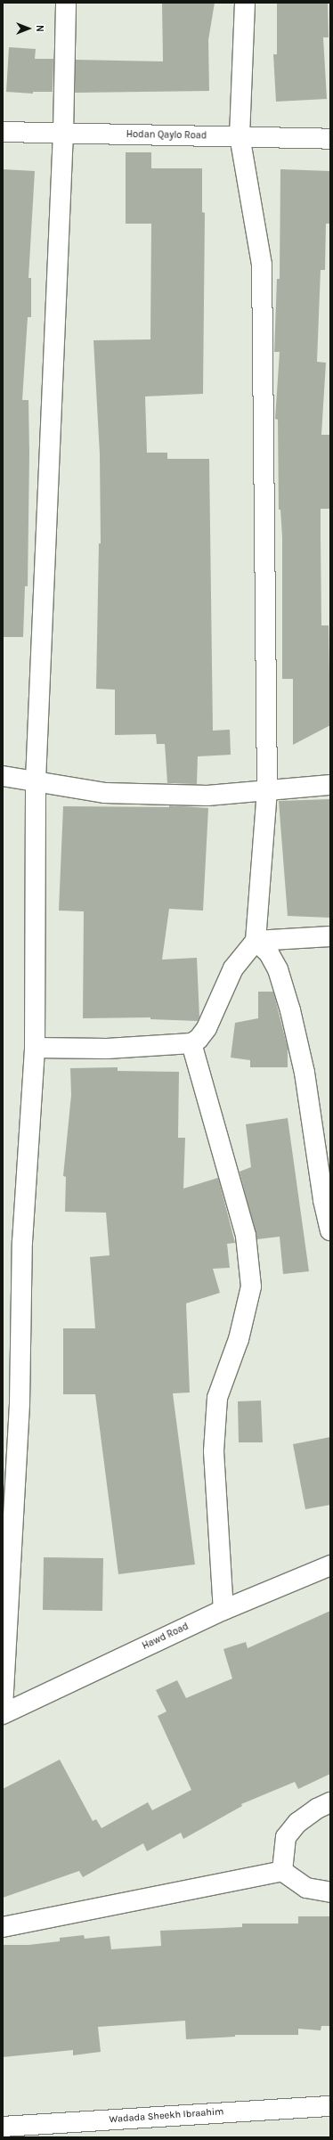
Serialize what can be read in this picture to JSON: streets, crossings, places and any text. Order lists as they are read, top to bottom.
{
  "streets": {
    "street": ["Hodan Qaylo Road", "Hawd Road", "Wadada Sheekh Ibraahim"]
  },
  "north": "right"
}
